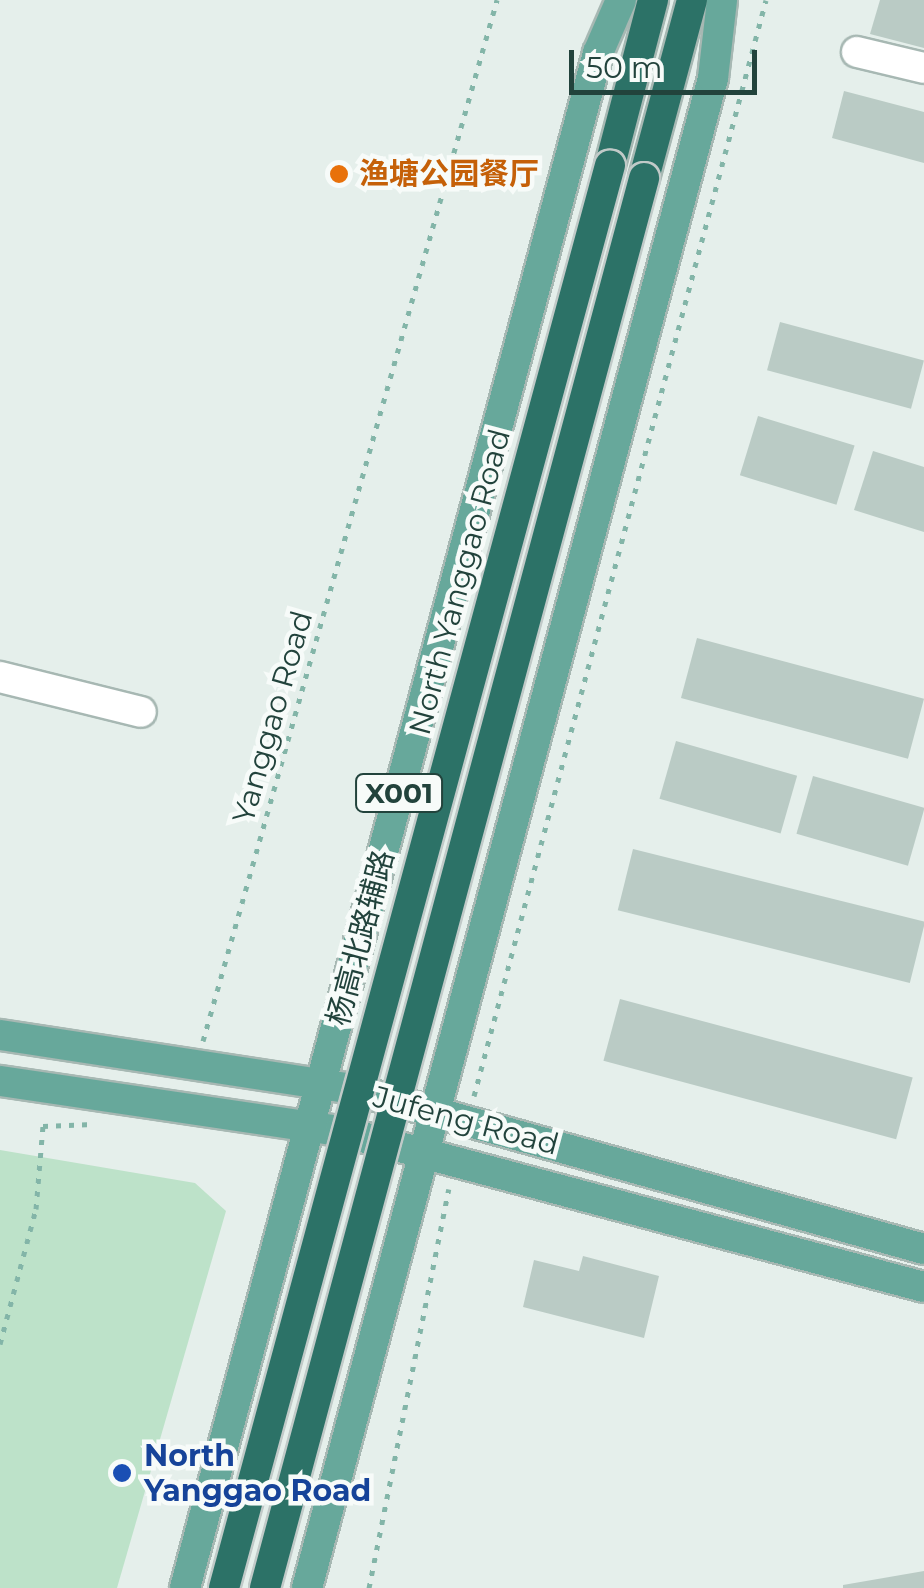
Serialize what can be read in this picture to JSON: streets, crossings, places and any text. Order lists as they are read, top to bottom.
{
  "streets": {
    "highway": ["North Yanggao Road", "X001"],
    "main road": ["杨高北路辅路", "Jufeng Road"],
    "path": ["Yanggao Road"]
  },
  "crossings": [
    ["Yanggao Road", "Jufeng Road"],
    ["杨高北路辅路", "Jufeng Road"]
  ],
  "places": ["渔塘公园餐厅", "North Yanggao Road"],
  "scale_bar": "50 m"
}
